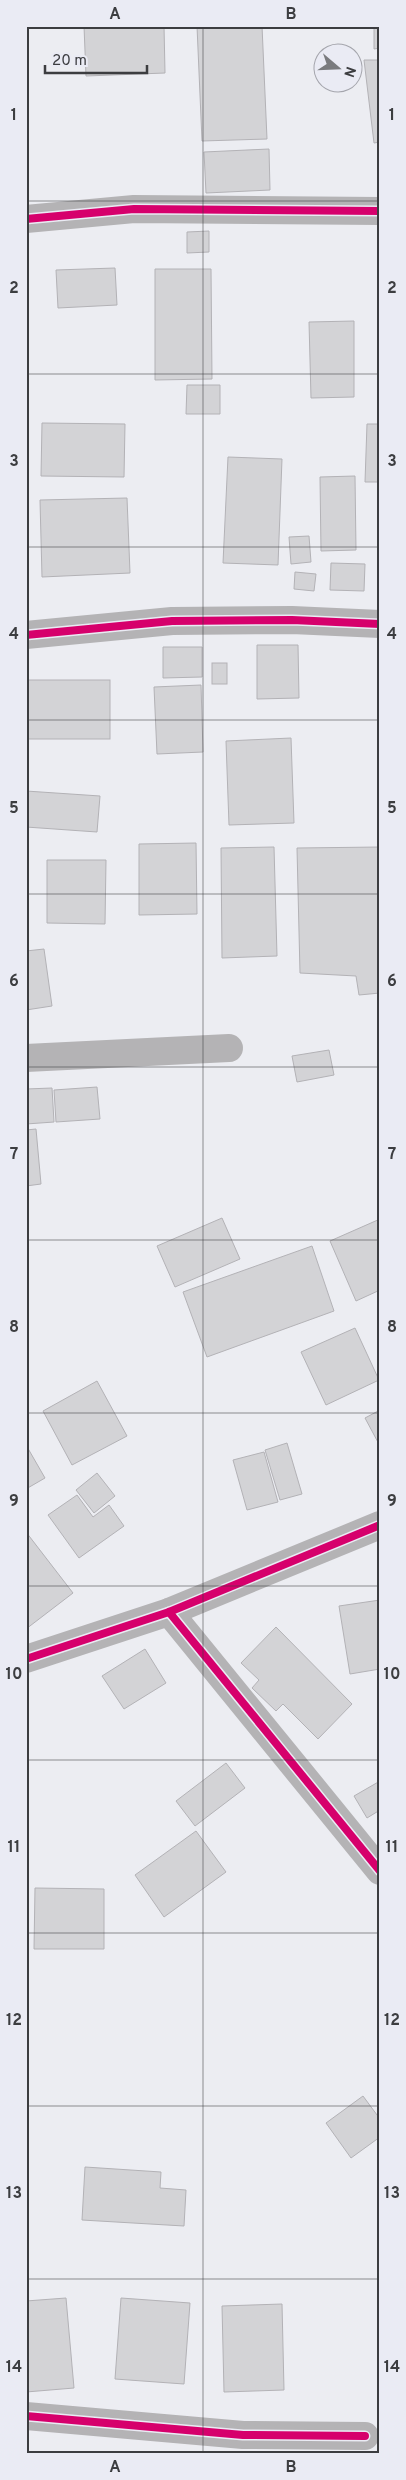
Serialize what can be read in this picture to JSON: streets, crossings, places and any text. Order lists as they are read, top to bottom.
{
  "scale_bar": "20 m",
  "north": "right",
  "grid": {
    "columns": ["A", "B"],
    "rows": [
      "1",
      "2",
      "3",
      "4",
      "5",
      "6",
      "7",
      "8",
      "9",
      "10",
      "11",
      "12",
      "13",
      "14"
    ]
  }
}
